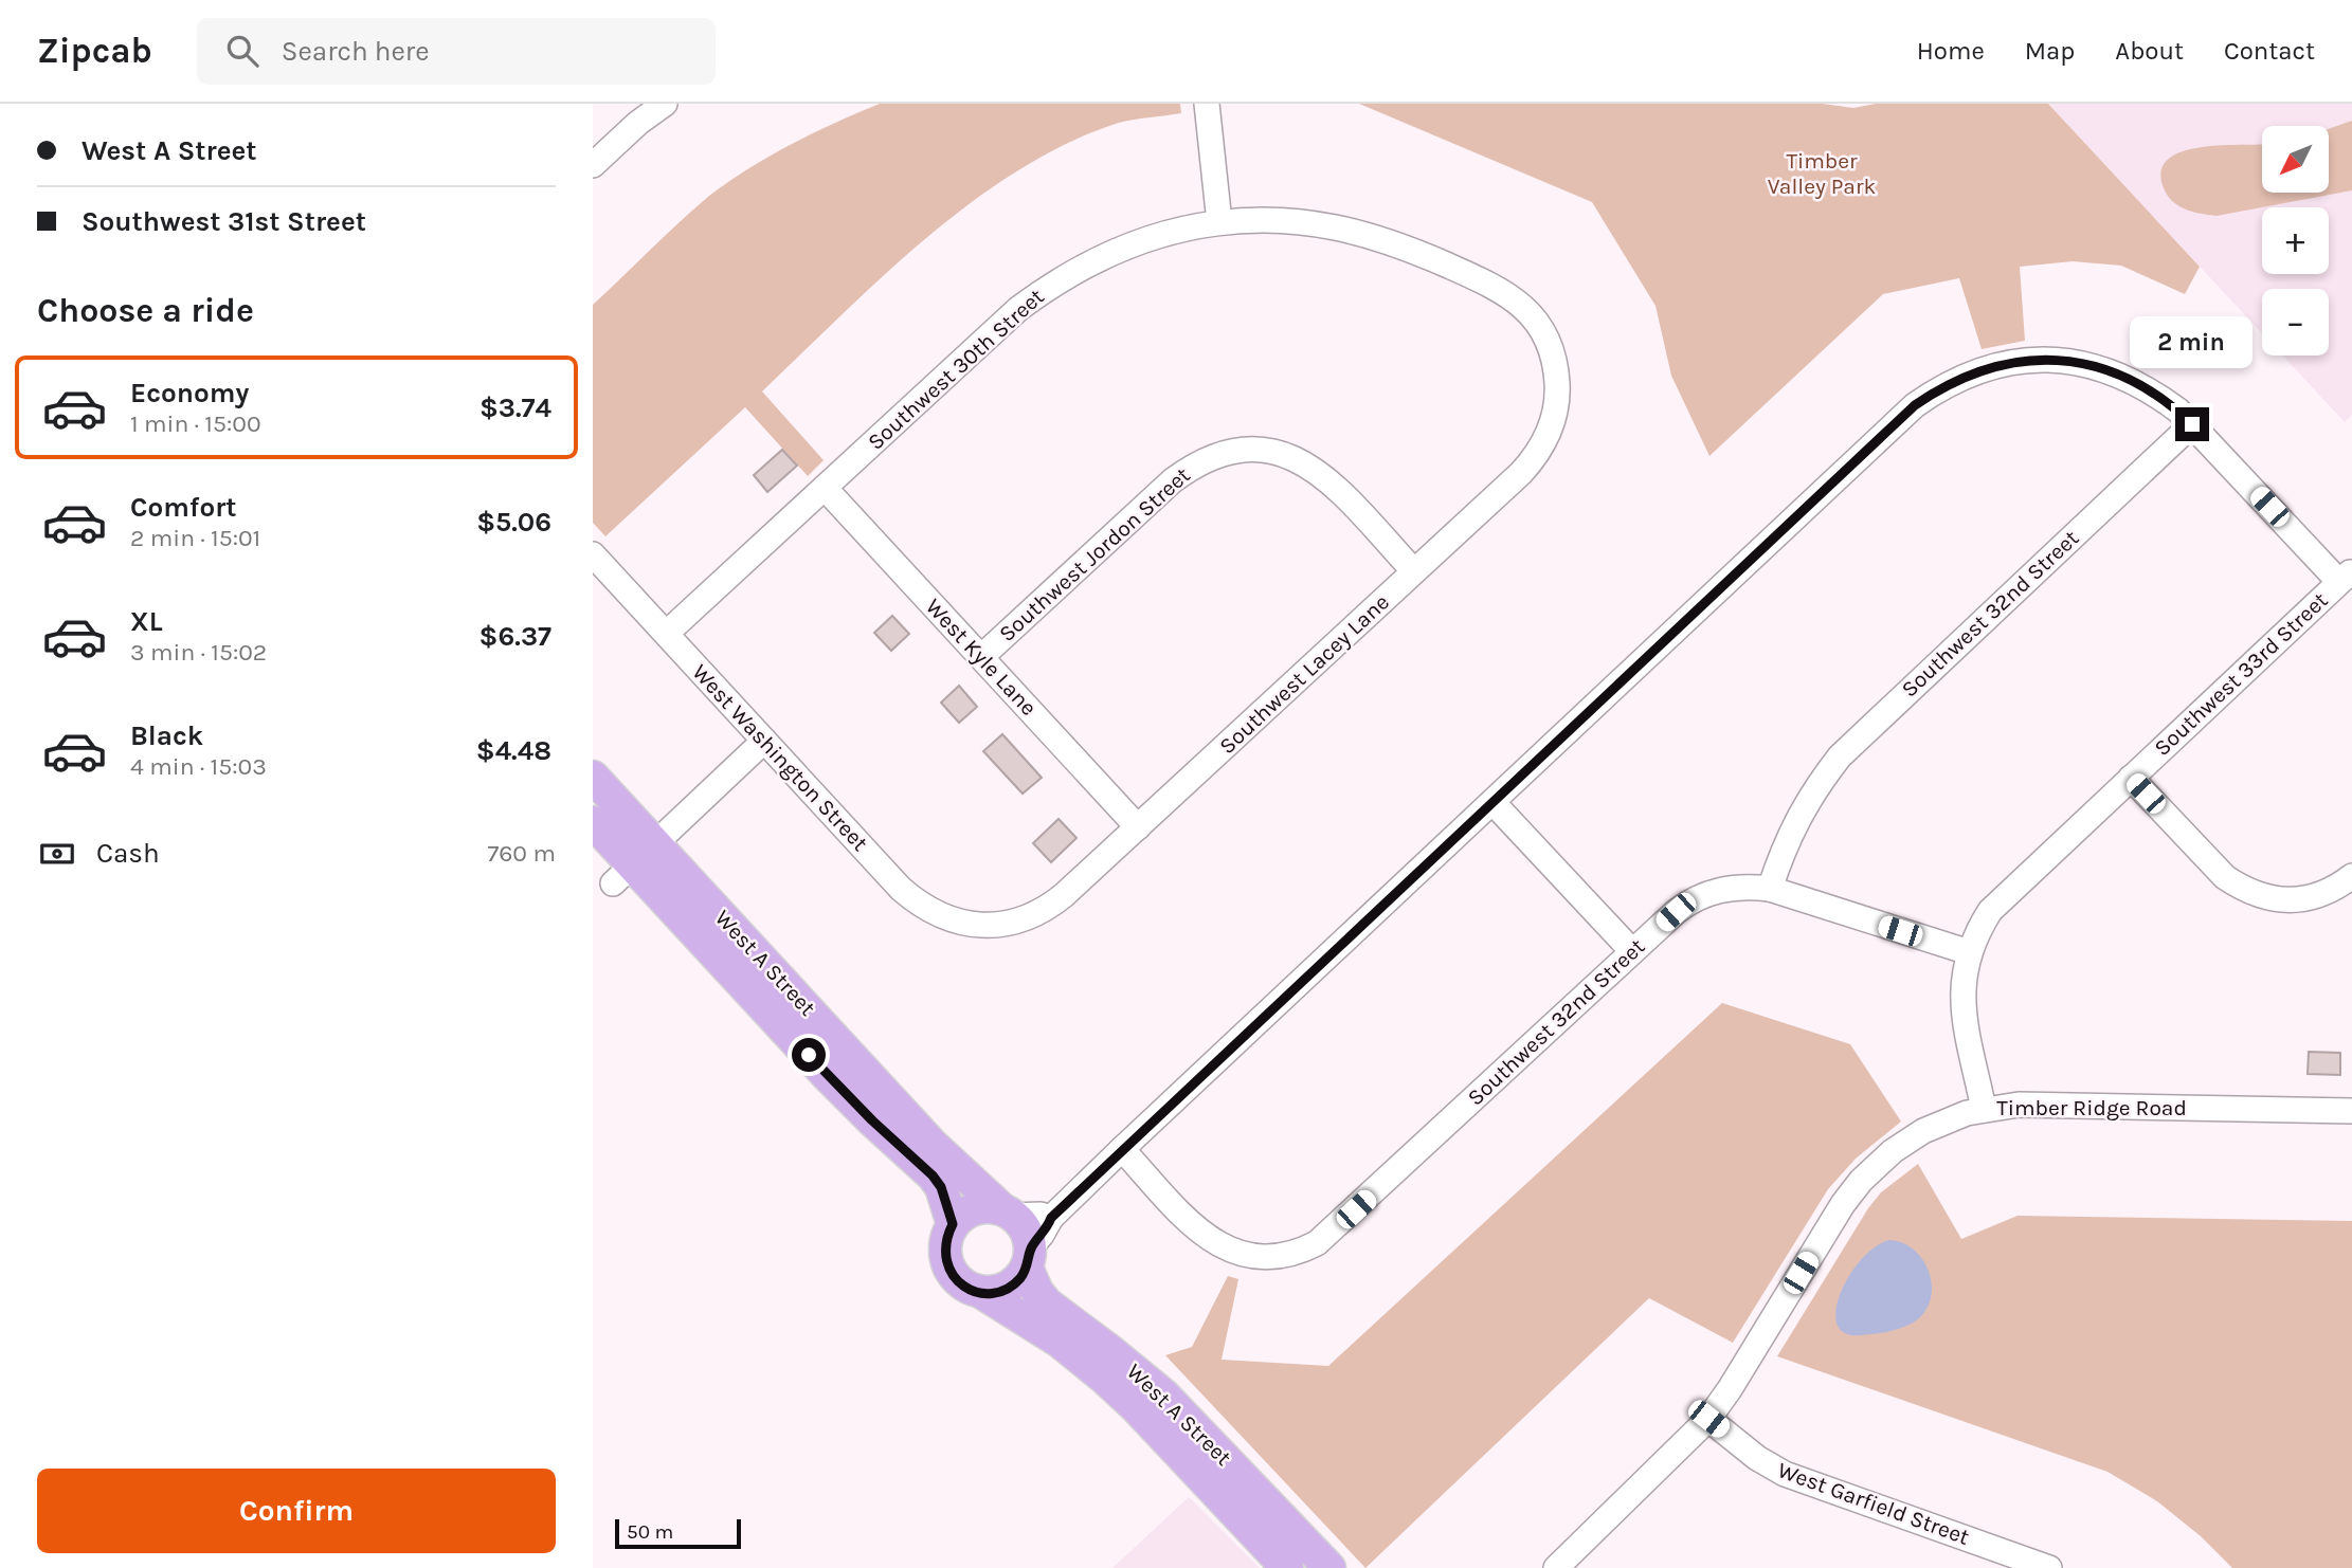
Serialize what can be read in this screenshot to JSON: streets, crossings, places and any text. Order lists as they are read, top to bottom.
{
  "streets": {
    "main road": ["West A Street"],
    "street": [
      "Southwest 30th Street",
      "Southwest Jordon Street",
      "Southwest 32nd Street",
      "West Kyle Lane",
      "Southwest Lacey Lane",
      "Southwest 33rd Street",
      "West Washington Street",
      "Timber Ridge Road",
      "West Garfield Street"
    ]
  },
  "crossings": [
    ["Southwest 30th Street", "West Kyle Lane"],
    ["Southwest 30th Street", "Southwest Lacey Lane"],
    ["Southwest 30th Street", "West Washington Street"],
    ["Southwest Jordon Street", "West Kyle Lane"],
    ["Southwest Jordon Street", "Southwest Lacey Lane"],
    ["West Kyle Lane", "Southwest Lacey Lane"],
    ["Southwest Lacey Lane", "West Washington Street"],
    ["Southwest 33rd Street", "Timber Ridge Road"],
    ["Timber Ridge Road", "West Garfield Street"]
  ],
  "parks": ["Timber Valley Park"],
  "scale_bar": "50 m",
  "north": "bottom left",
  "page": {
    "header": "Zipcab",
    "search": "Search here",
    "nav": [
      "Home",
      "Map",
      "About",
      "Contact"
    ],
    "banner": ["West A Street", "Southwest 31st Street"],
    "map_buttons": ["+", "−"],
    "heading": "Choose a ride",
    "bubble": "2 min",
    "list": [
      {
        "name": "Economy",
        "note": "1 min · 15:00",
        "value": "$3.74"
      },
      {
        "name": "Comfort",
        "note": "2 min · 15:01",
        "value": "$5.06"
      },
      {
        "name": "XL",
        "note": "3 min · 15:02",
        "value": "$6.37"
      },
      {
        "name": "Black",
        "note": "4 min · 15:03",
        "value": "$4.48"
      }
    ],
    "pay": ["Cash", "760 m"],
    "buttons": "Confirm",
    "scale": "50 m"
  }
}
